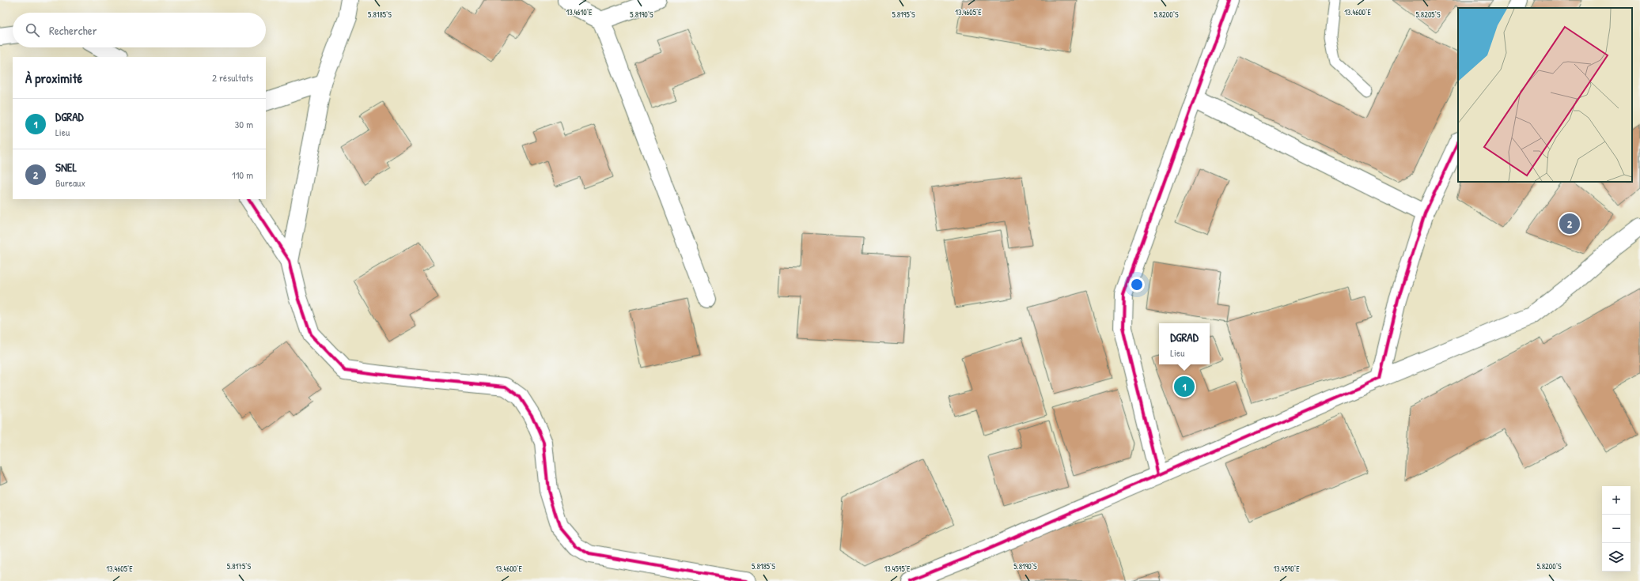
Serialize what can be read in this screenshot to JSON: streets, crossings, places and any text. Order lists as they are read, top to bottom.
{
  "page": {
    "search": "Rechercher",
    "heading": ["À proximité", "2 résultats"],
    "list": [
      {
        "mark": "1",
        "name": "DGRAD",
        "note": "Lieu",
        "value": "30 m"
      },
      {
        "mark": "2",
        "name": "SNEL",
        "note": "Bureaux",
        "value": "110 m"
      }
    ],
    "pins": ["2", "1"],
    "popup": ["DGRAD", "Lieu"],
    "map_buttons": ["+", "−"]
  },
  "coordinates": [
    "13.4610°E",
    "13.4605°E",
    "13.4600°E",
    "5.8185°S",
    "5.8190°S",
    "5.8195°S",
    "5.8200°S",
    "5.8205°S",
    "5.8175°S",
    "13.4595°E",
    "13.4590°E"
  ]
}
